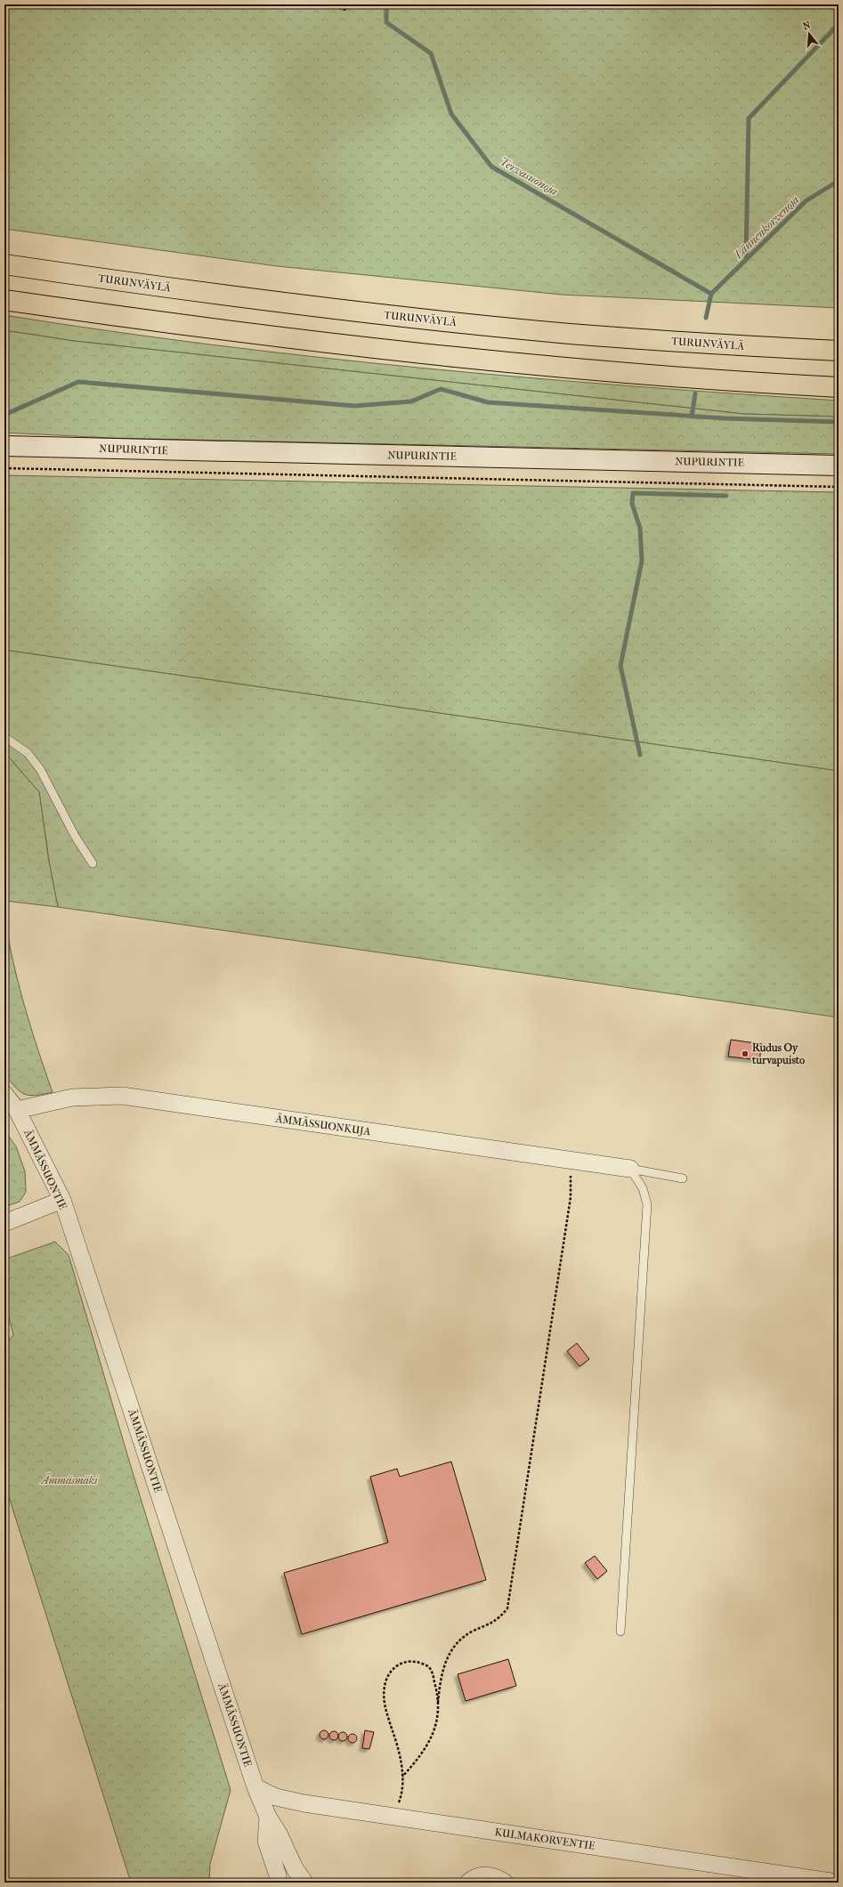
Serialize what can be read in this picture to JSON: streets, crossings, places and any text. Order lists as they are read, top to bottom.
{
  "streets": {
    "highway": ["TURUNVÄYLÄ"],
    "main road": ["NUPURINTIE"],
    "street": ["ÄMMÄSSUONKUJA", "ÄMMÄSSUONTIE", "KULMAKORVENTIE"]
  },
  "crossings": [
    ["ÄMMÄSSUONKUJA", "ÄMMÄSSUONTIE"],
    ["ÄMMÄSSUONTIE", "KULMAKORVENTIE"]
  ],
  "water": ["Tervasuonoja", "Lännenkorvenoja"],
  "parks": ["Ämmäsmäki"],
  "places": ["Rudus Oy turvapuisto"],
  "north": "top"
}
